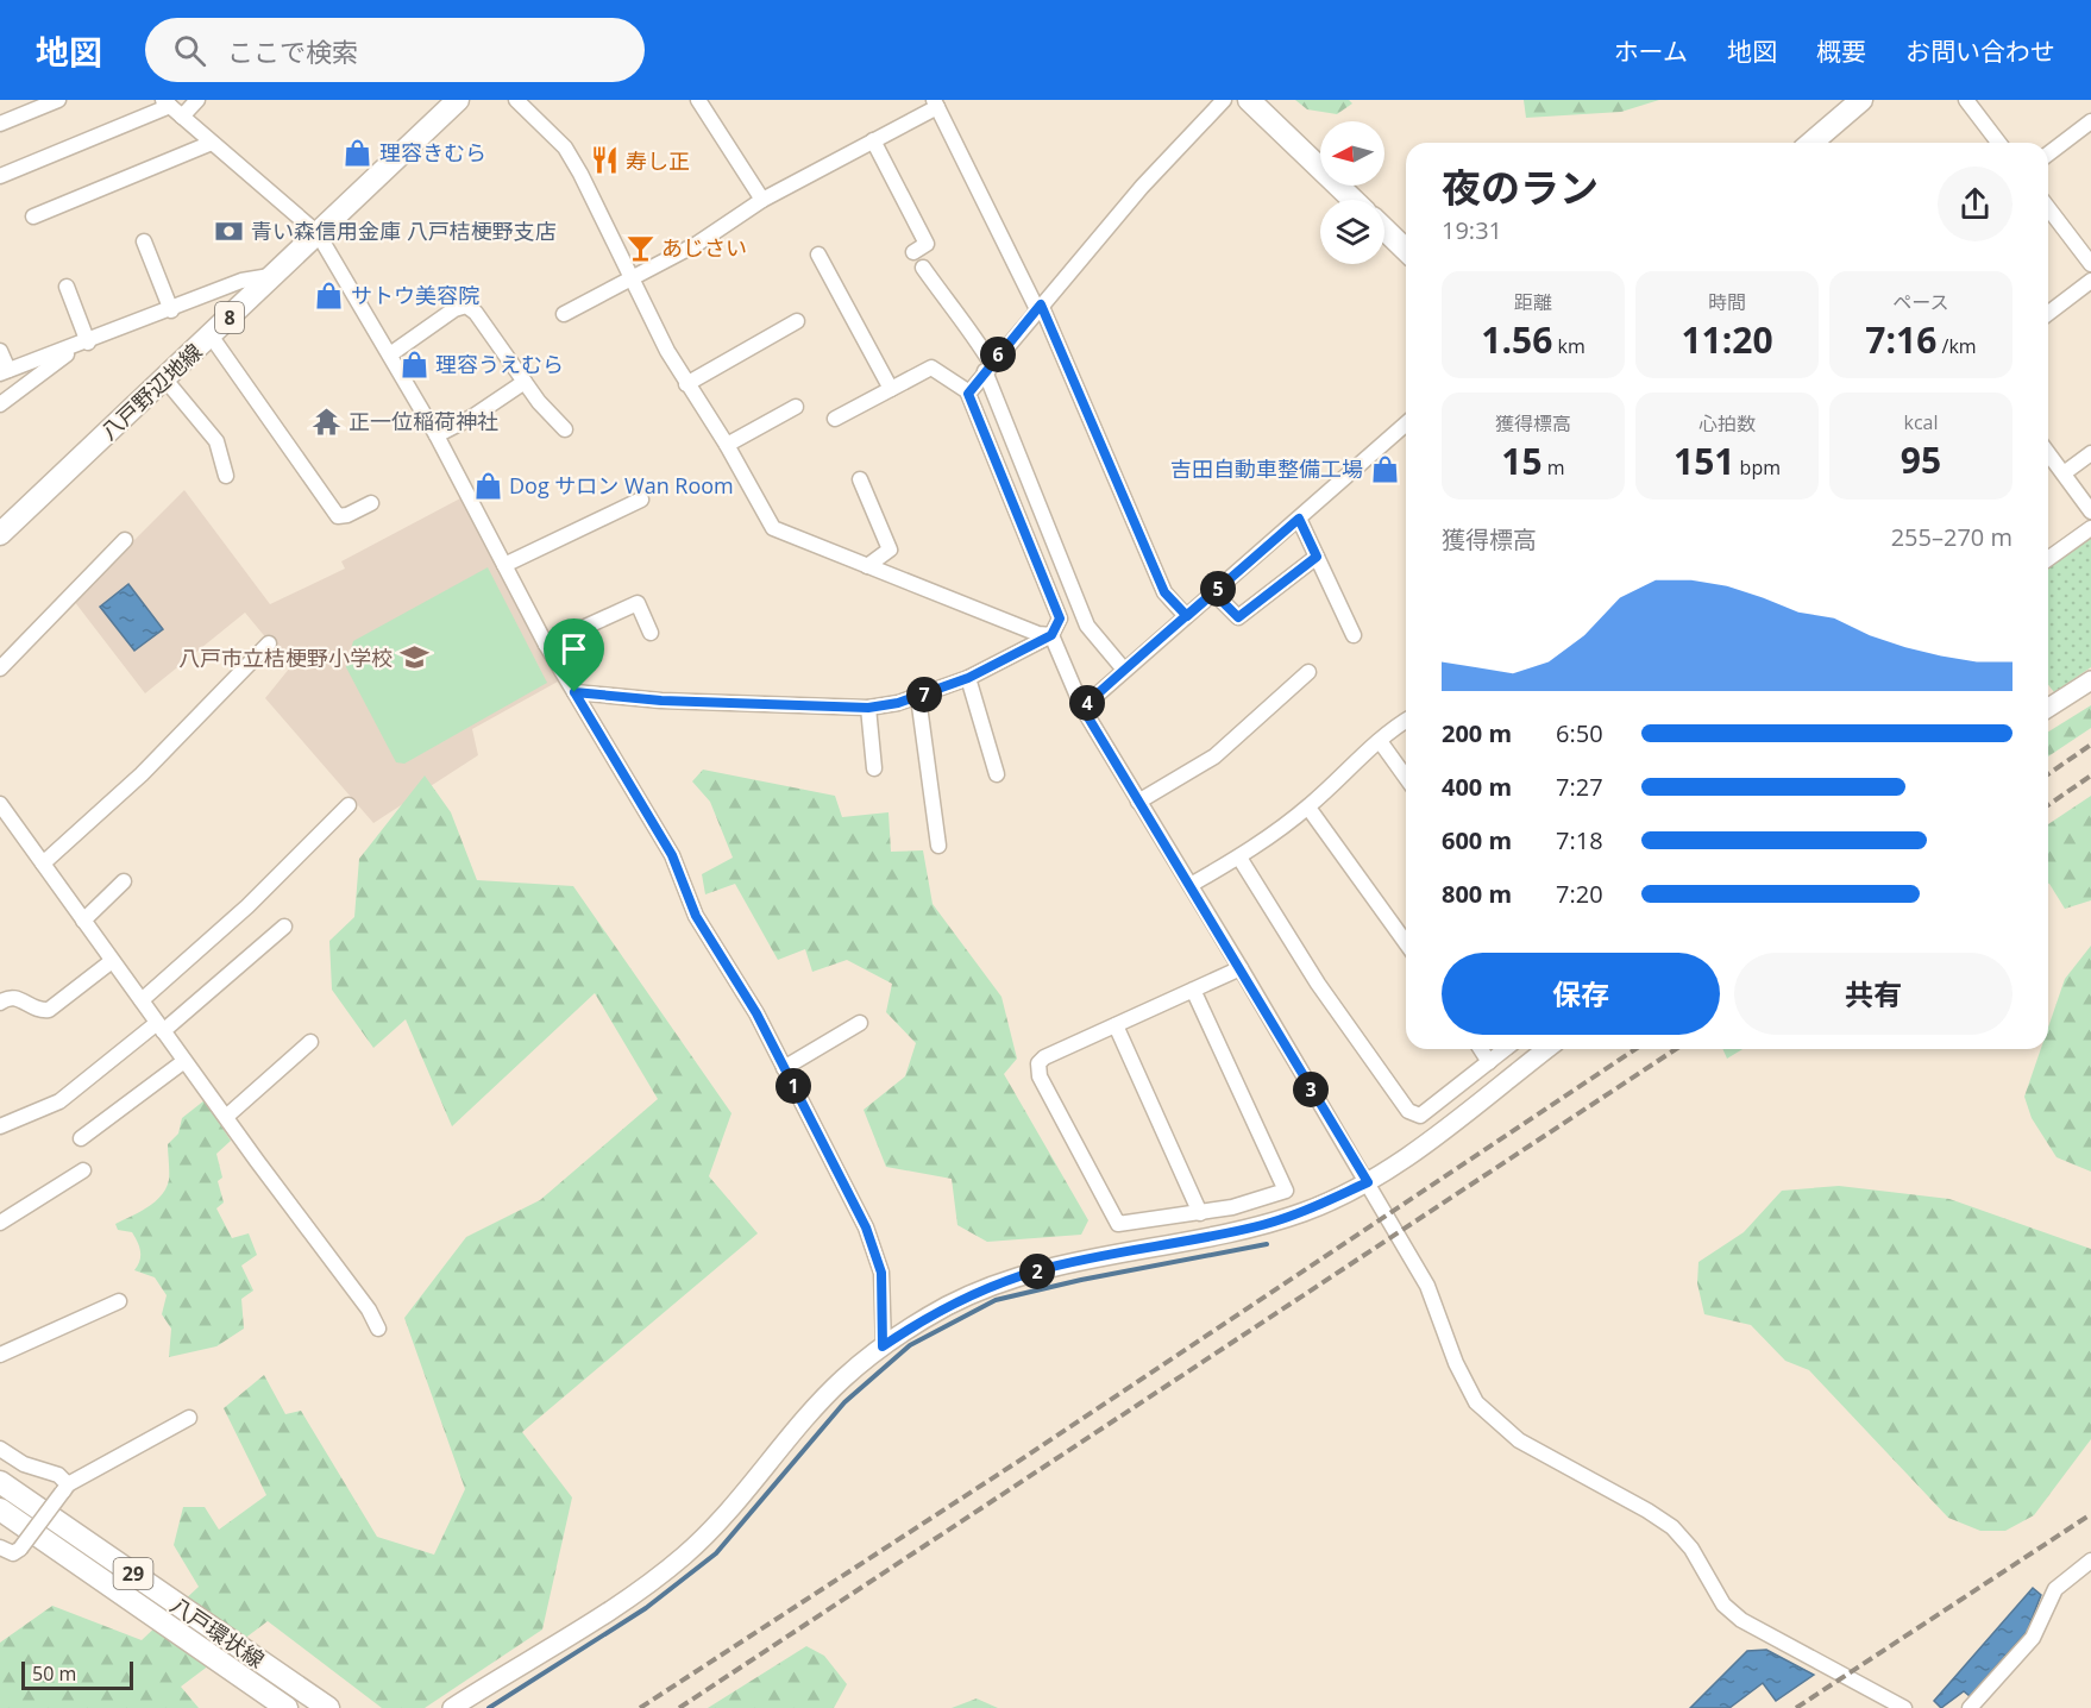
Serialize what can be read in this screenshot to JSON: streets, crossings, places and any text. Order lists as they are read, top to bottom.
{
  "streets": {
    "main road": [
      "8",
      "八戸野辺地線",
      "29",
      "八戸環状線"
    ]
  },
  "crossings": [
    ["29", "八戸環状線"]
  ],
  "places": {
    "shop": [
      "理容きむら",
      "サトウ美容院",
      "理容うえむら",
      "吉田自動車整備工場",
      "Dog サロン Wan Room"
    ],
    "restaurant": ["寿し正"],
    "bank": ["青い森信用金庫 八戸桔梗野支店"],
    "bar": ["あじさい"],
    "temple": ["正一位稲荷神社"],
    "school or university": ["八戸市立桔梗野小学校"]
  },
  "scale_bar": "50 m",
  "north": "left",
  "page": {
    "header": "地図",
    "search": "ここで検索",
    "nav": [
      "ホーム",
      "地図",
      "概要",
      "お問い合わせ"
    ],
    "heading": ["夜のラン", "19:31"],
    "stats": [
      ["距離", "1.56 km"],
      ["時間", "11:20"],
      ["ペース", "7:16 /km"],
      ["獲得標高", "15 m"],
      ["心拍数", "151 bpm"],
      ["kcal", "95"]
    ],
    "pins": [
      "6",
      "5",
      "7",
      "4",
      "1",
      "3",
      "2"
    ],
    "chart": ["獲得標高", "255–270 m"],
    "list": [
      {
        "name": "200 m",
        "note": "6:50"
      },
      {
        "name": "400 m",
        "note": "7:27"
      },
      {
        "name": "600 m",
        "note": "7:18"
      },
      {
        "name": "800 m",
        "note": "7:20"
      }
    ],
    "buttons": ["保存", "共有"],
    "scale": "50 m"
  }
}
